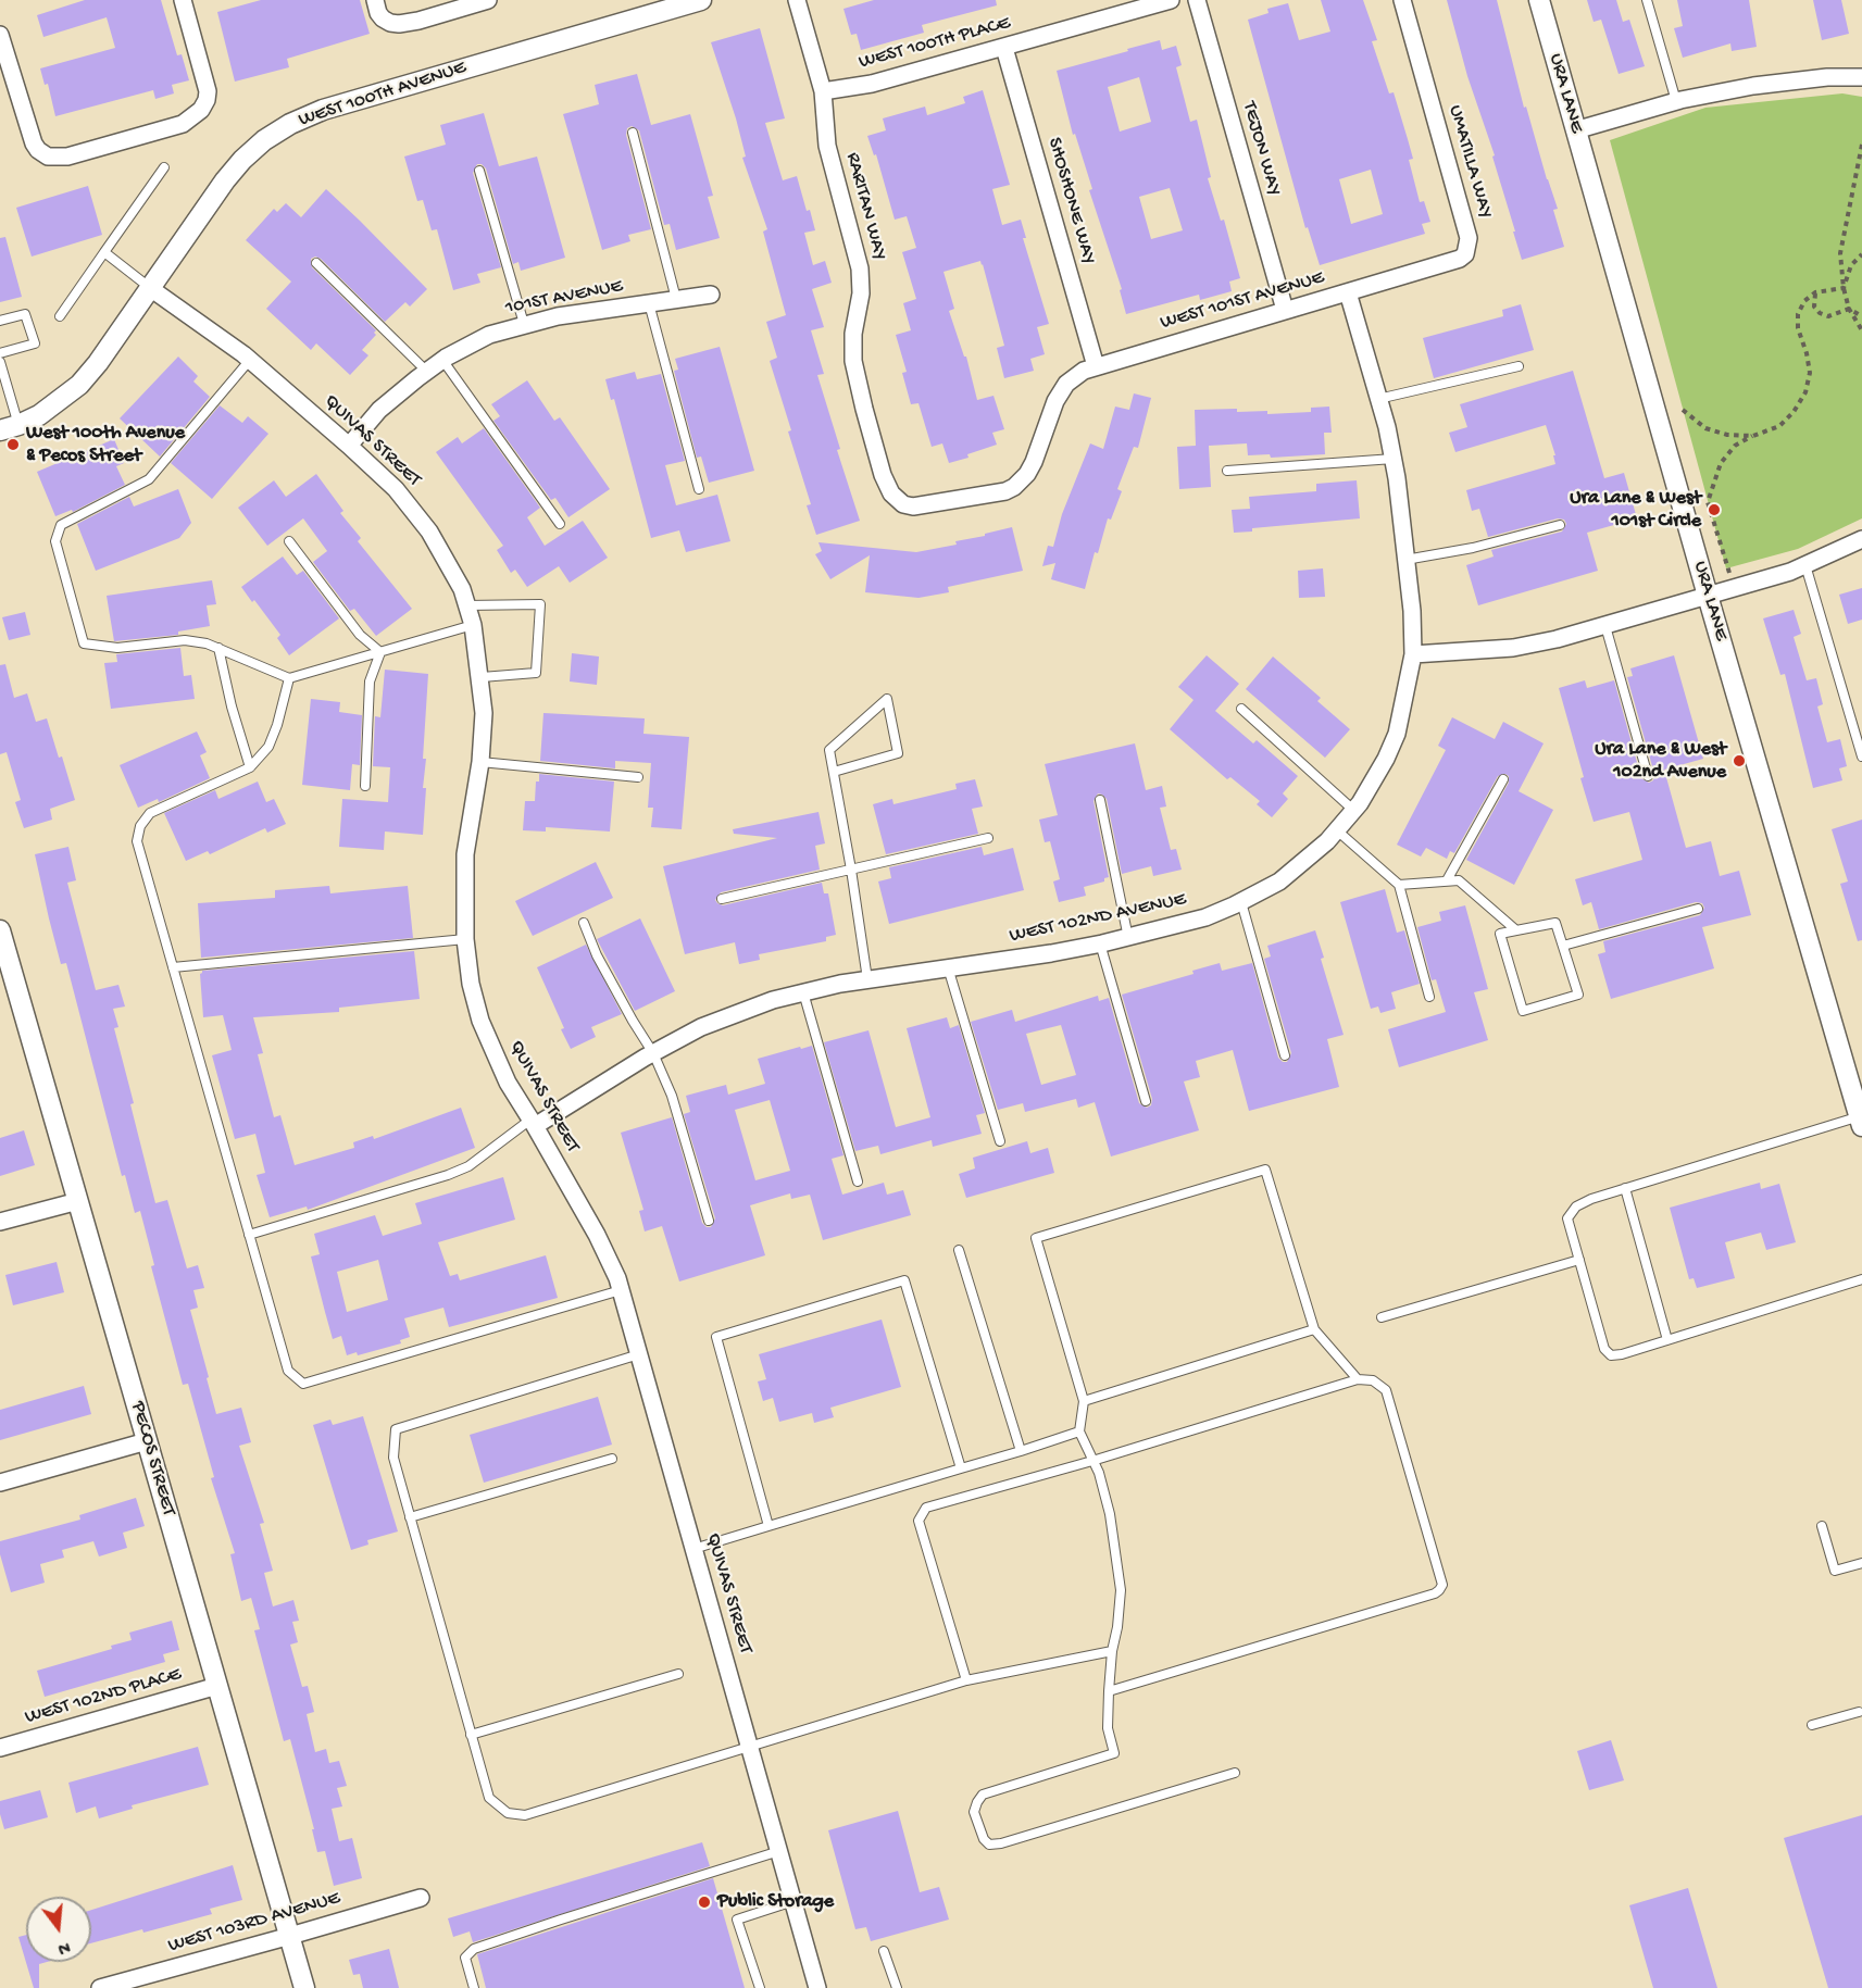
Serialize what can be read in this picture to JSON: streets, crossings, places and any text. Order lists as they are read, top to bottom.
{
  "streets": {
    "street": [
      "WEST 100TH PLACE",
      "URA LANE",
      "WEST 100TH AVENUE",
      "TEJON WAY",
      "UMATILLA WAY",
      "SHOSHONE WAY",
      "RARITAN WAY",
      "101ST AVENUE",
      "WEST 101ST AVENUE",
      "QUIVAS STREET",
      "WEST 102ND AVENUE",
      "PECOS STREET",
      "WEST 102ND PLACE",
      "WEST 103RD AVENUE"
    ]
  },
  "crossings": [
    ["WEST 100TH PLACE", "SHOSHONE WAY"],
    ["WEST 100TH PLACE", "RARITAN WAY"],
    ["WEST 100TH AVENUE", "QUIVAS STREET"],
    ["TEJON WAY", "WEST 101ST AVENUE"],
    ["UMATILLA WAY", "WEST 101ST AVENUE"],
    ["SHOSHONE WAY", "WEST 101ST AVENUE"],
    ["RARITAN WAY", "WEST 101ST AVENUE"],
    ["101ST AVENUE", "QUIVAS STREET"],
    ["WEST 101ST AVENUE", "WEST 102ND AVENUE"],
    ["QUIVAS STREET", "WEST 102ND AVENUE"],
    ["PECOS STREET", "WEST 102ND PLACE"],
    ["PECOS STREET", "WEST 103RD AVENUE"]
  ],
  "places": [
    "West 100th Avenue & Pecos Street",
    "Ura Lane & West 101st Circle",
    "Ura Lane & West 102nd Avenue",
    "Public Storage"
  ],
  "north": "bottom"
}
